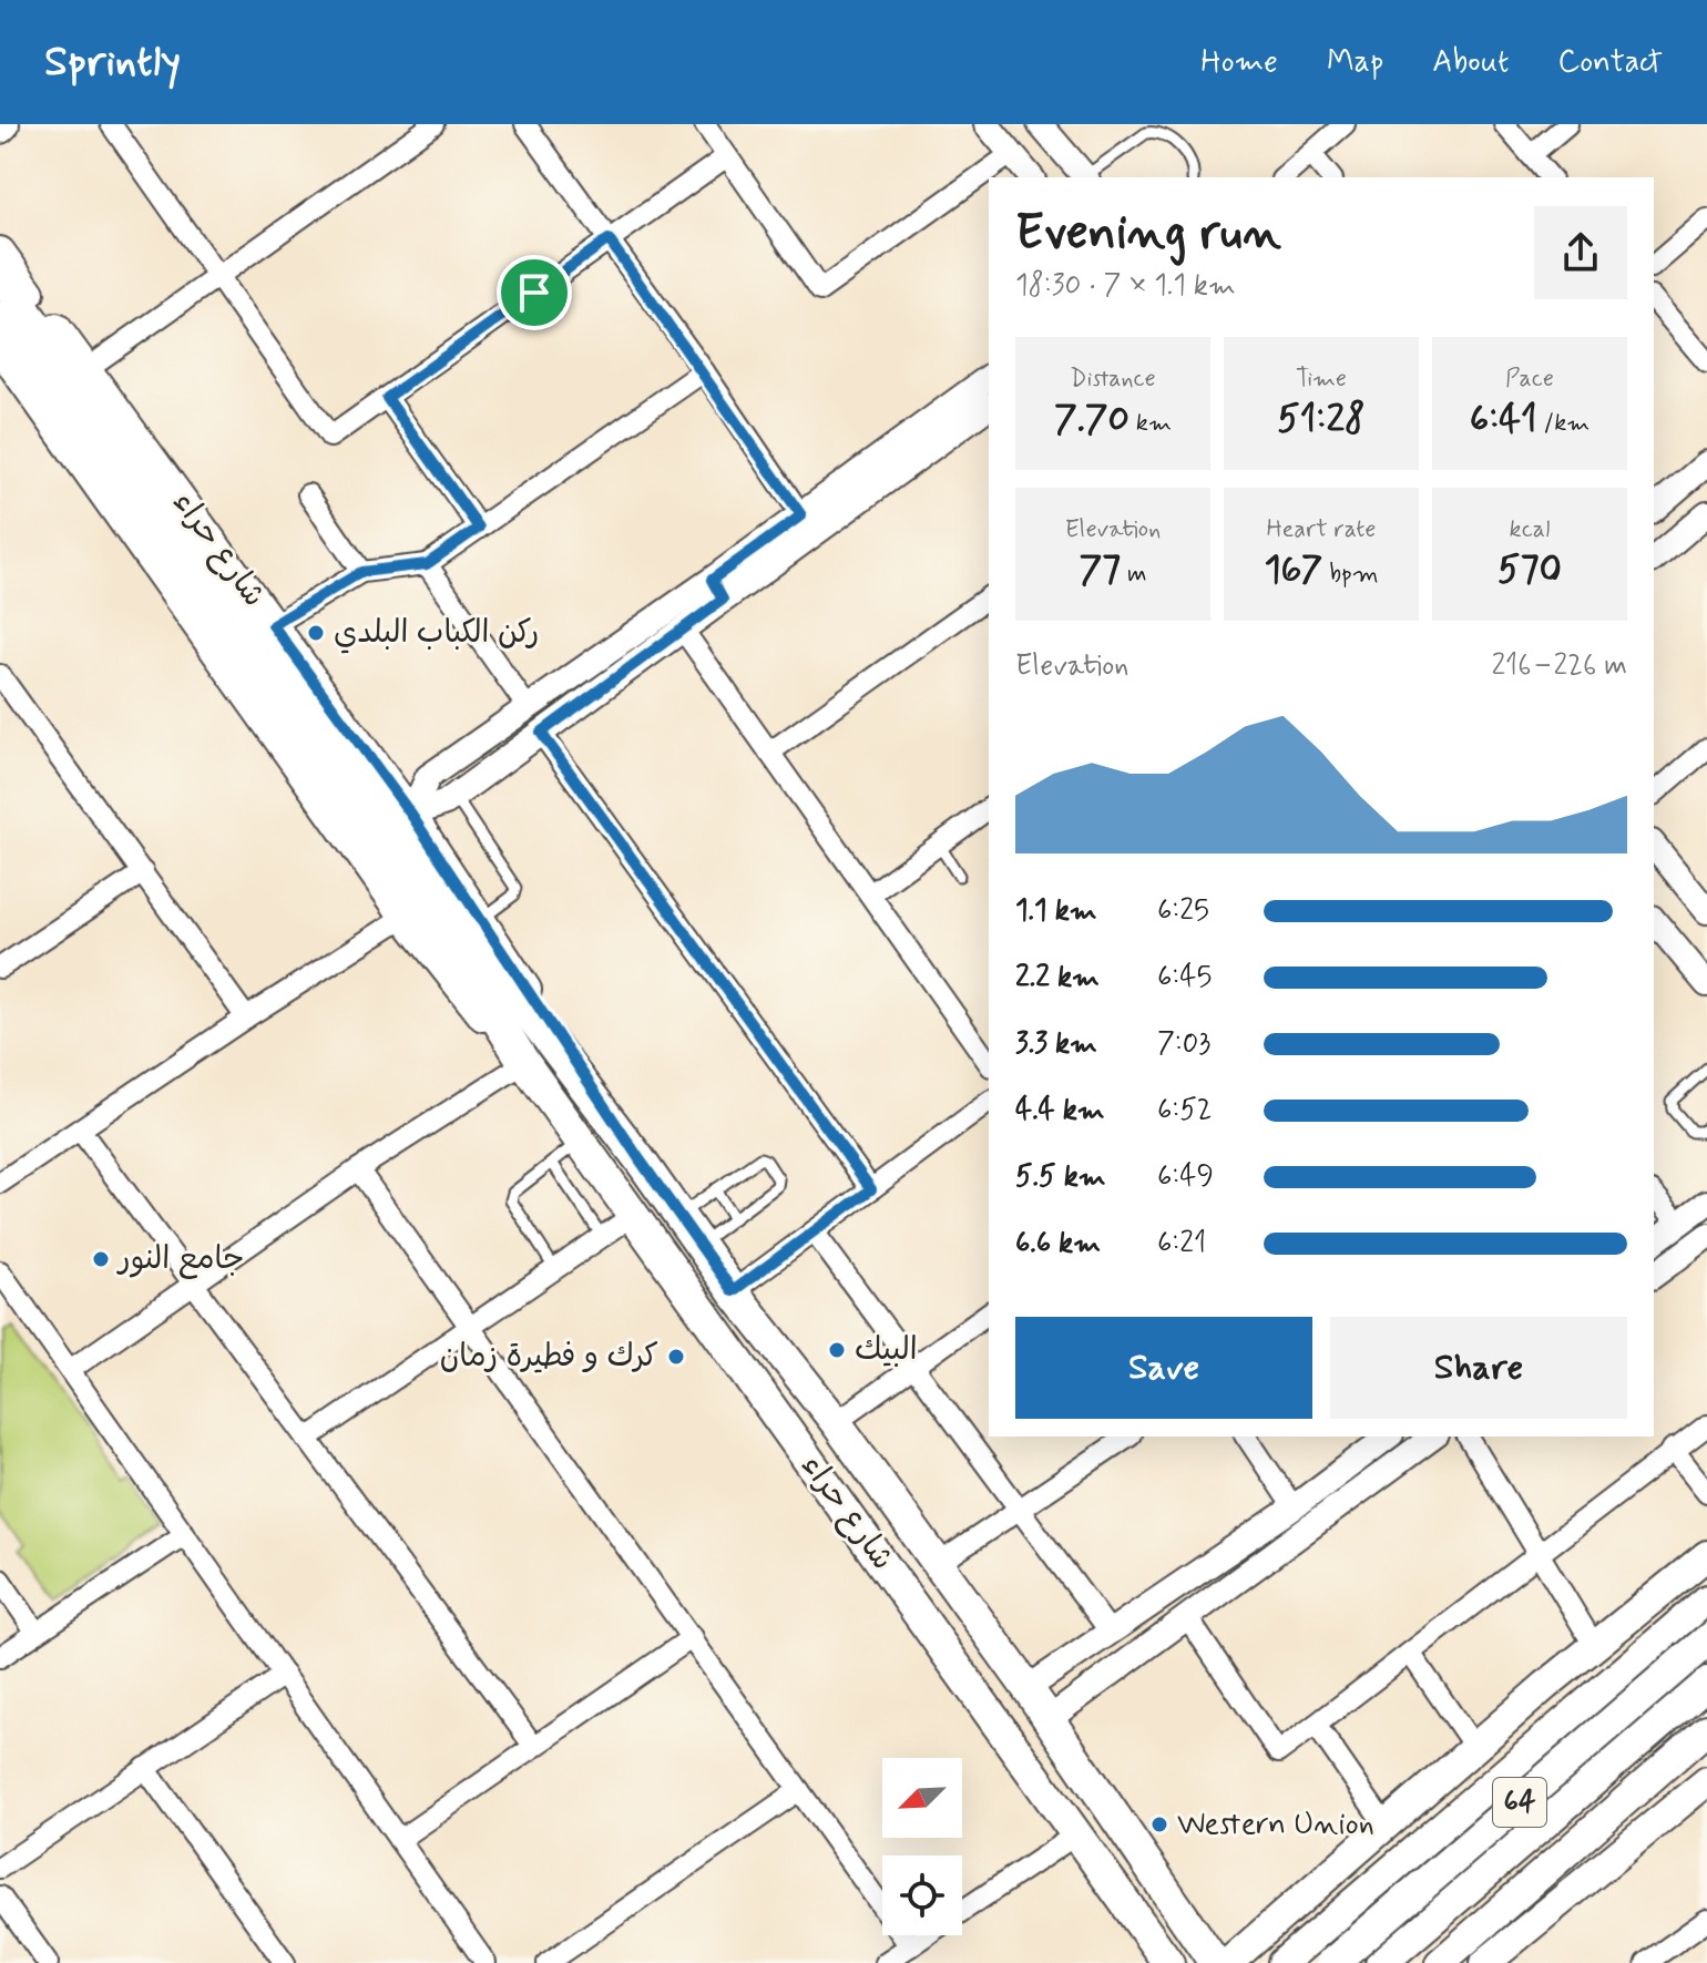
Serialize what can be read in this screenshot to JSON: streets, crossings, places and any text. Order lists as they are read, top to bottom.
{
  "streets": {
    "main road": ["شارع حراء", "64"]
  },
  "places": [
    "ركن الكباب البلدي",
    "جامع النور",
    "البيك",
    "كرك و فطيرة زمان",
    "Western Union"
  ],
  "north": "bottom left",
  "page": {
    "header": "Sprintly",
    "nav": [
      "Home",
      "Map",
      "About",
      "Contact"
    ],
    "heading": ["Evening run", "18:30 · 7 × 1.1 km"],
    "stats": [
      ["Distance", "7.70 km"],
      ["Time", "51:28"],
      ["Pace", "6:41 /km"],
      ["Elevation", "77 m"],
      ["Heart rate", "167 bpm"],
      ["kcal", "570"]
    ],
    "chart": ["Elevation", "216–226 m"],
    "list": [
      {
        "name": "1.1 km",
        "note": "6:25"
      },
      {
        "name": "2.2 km",
        "note": "6:45"
      },
      {
        "name": "3.3 km",
        "note": "7:03"
      },
      {
        "name": "4.4 km",
        "note": "6:52"
      },
      {
        "name": "5.5 km",
        "note": "6:49"
      },
      {
        "name": "6.6 km",
        "note": "6:21"
      }
    ],
    "buttons": ["Save", "Share"]
  }
}
